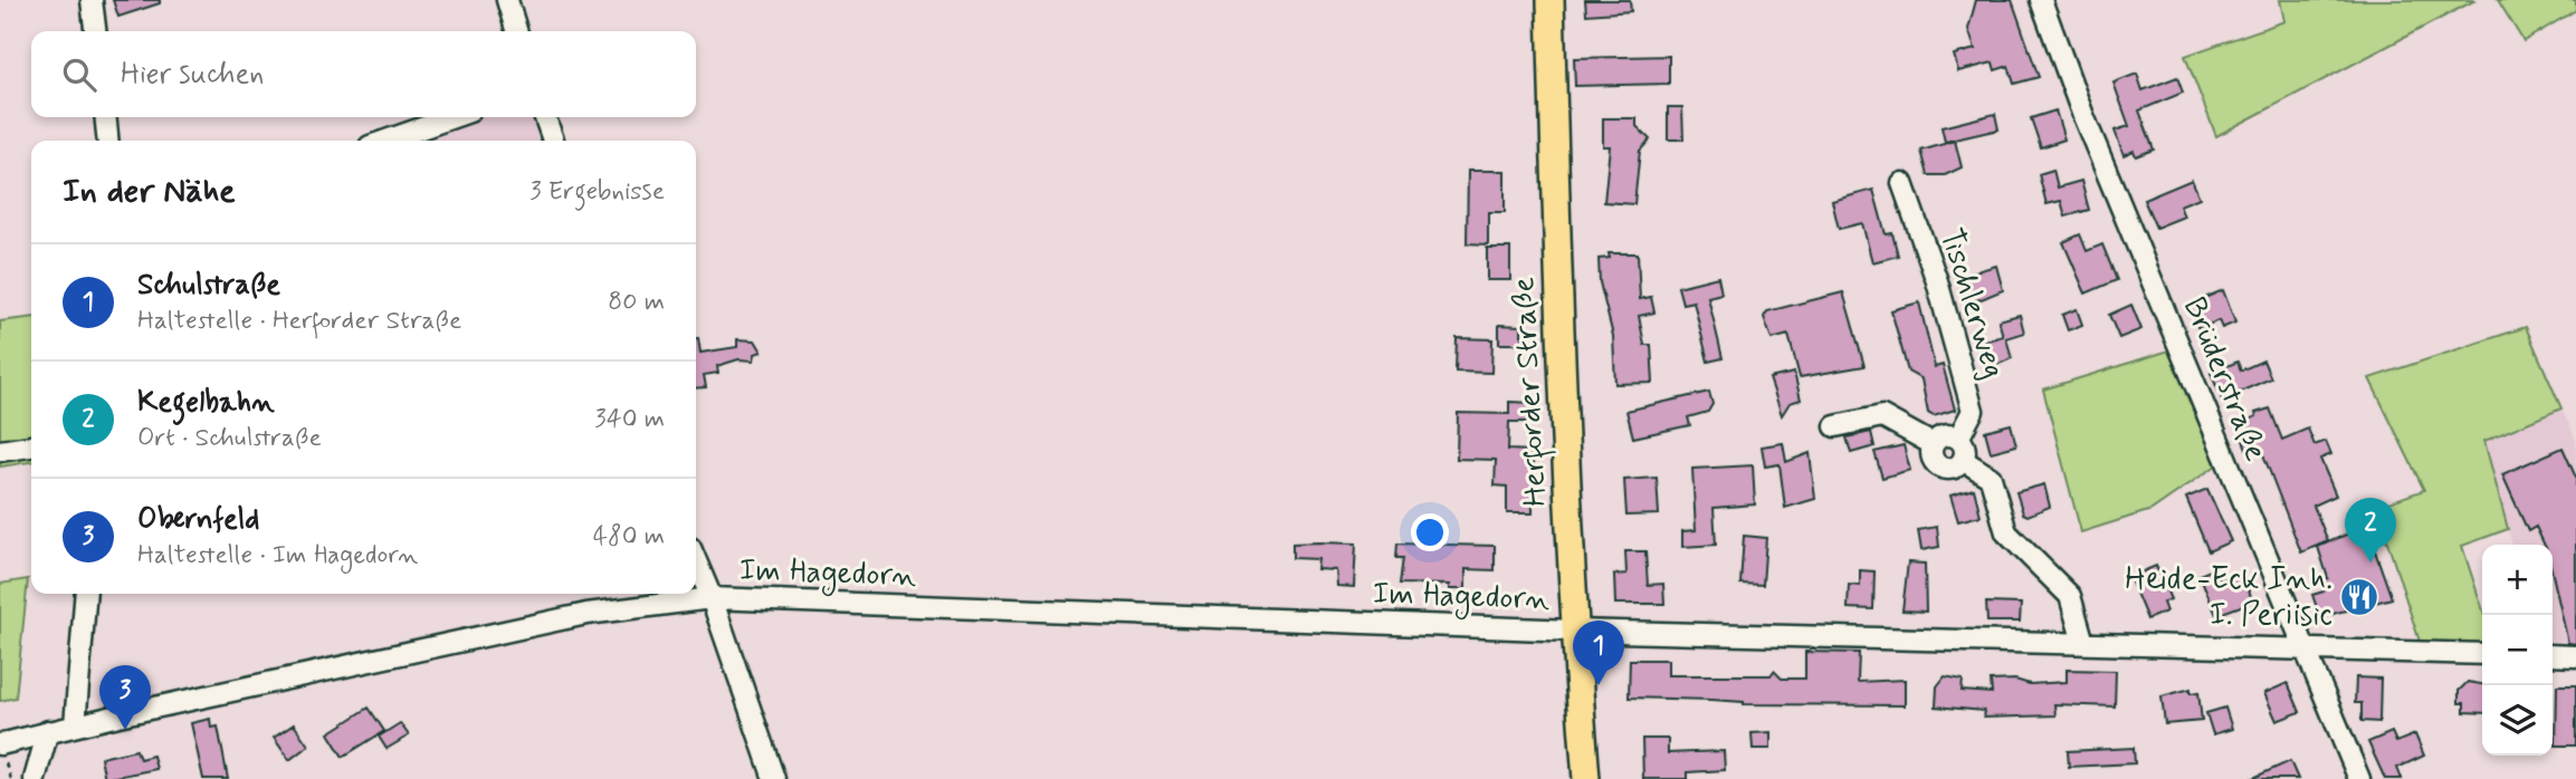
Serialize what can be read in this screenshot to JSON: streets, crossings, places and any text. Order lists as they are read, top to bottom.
{
  "streets": {
    "main road": ["Herforder Straße"],
    "street": ["Tischlerweg", "Brüderstraße", "Im Hagedorn"]
  },
  "crossings": [
    ["Brüderstraße", "Im Hagedorn"],
    ["Herforder Straße", "Im Hagedorn"]
  ],
  "places": {
    "restaurant": ["Heide-Eck Inh. I. Periisic"]
  },
  "page": {
    "search": "Hier suchen",
    "heading": ["In der Nähe", "3 Ergebnisse"],
    "list": [
      {
        "mark": "1",
        "name": "Schulstraße",
        "note": "Haltestelle · Herforder Straße",
        "value": "80 m"
      },
      {
        "mark": "2",
        "name": "Kegelbahn",
        "note": "Ort · Schulstraße",
        "value": "340 m"
      },
      {
        "mark": "3",
        "name": "Obernfeld",
        "note": "Haltestelle · Im Hagedorn",
        "value": "480 m"
      }
    ],
    "pins": ["2", "1", "3"],
    "map_buttons": ["+", "−"]
  }
}
